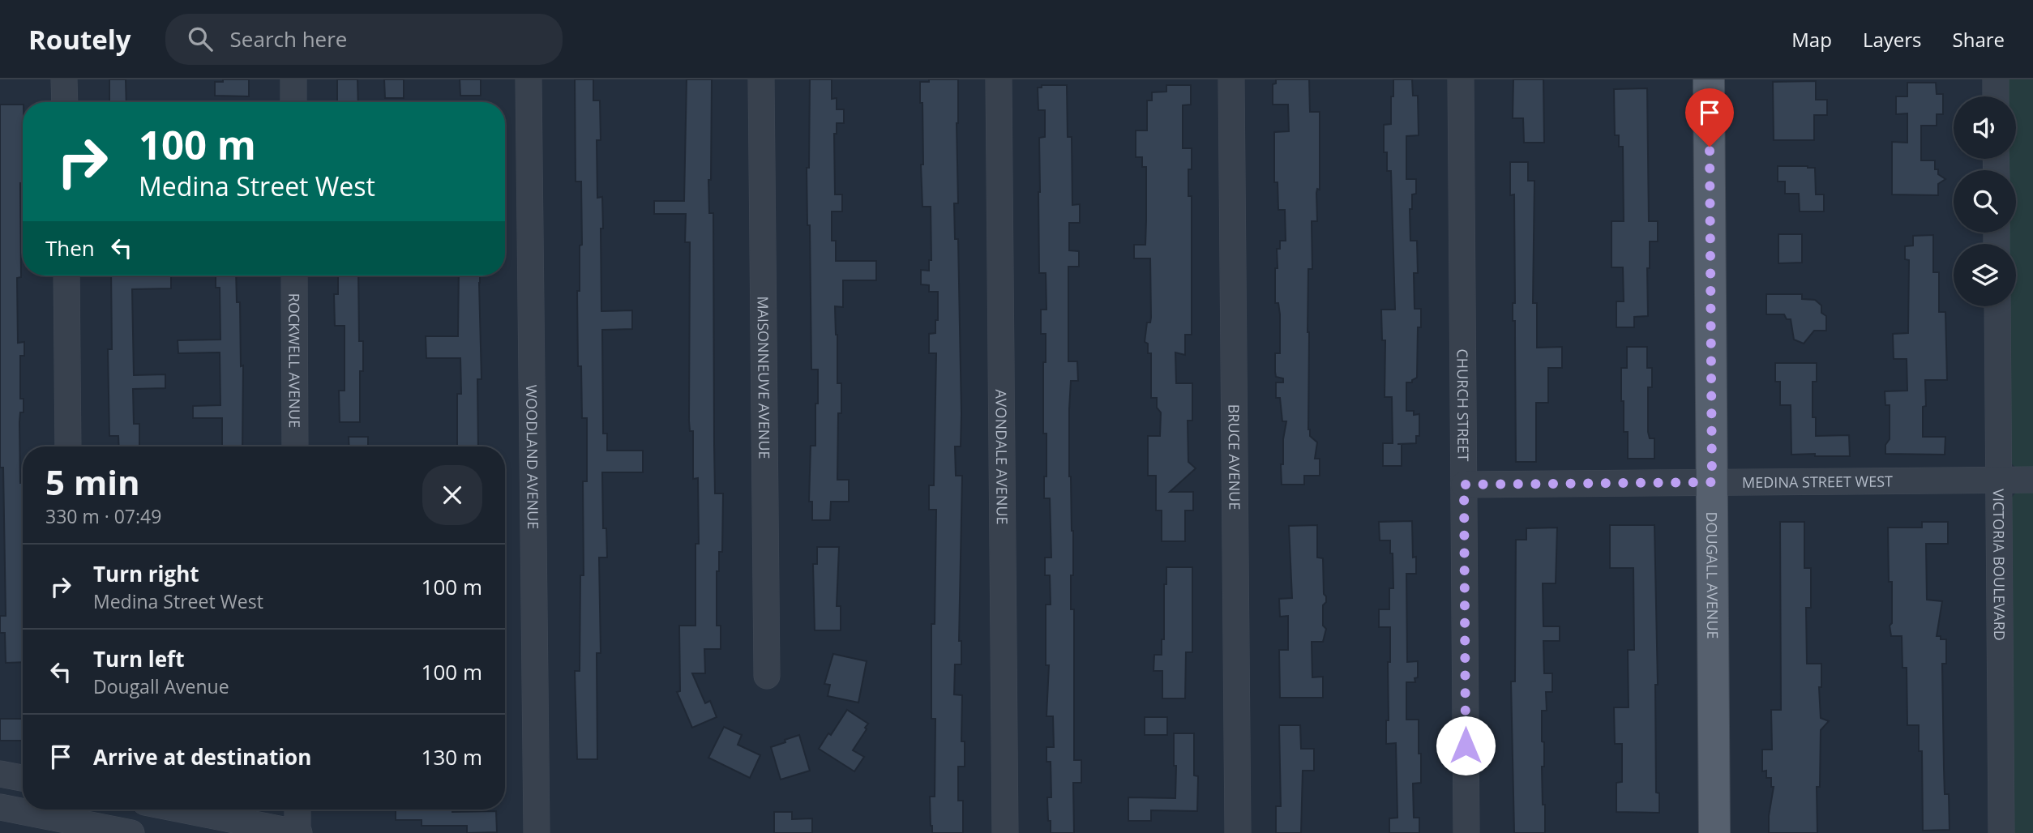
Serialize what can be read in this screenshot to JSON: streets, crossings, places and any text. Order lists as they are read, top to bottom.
{
  "streets": {
    "main road": ["DOUGALL AVENUE"],
    "street": [
      "ROCKWELL AVENUE",
      "MAISONNEUVE AVENUE",
      "CHURCH STREET",
      "WOODLAND AVENUE",
      "AVONDALE AVENUE",
      "BRUCE AVENUE",
      "MEDINA STREET WEST",
      "VICTORIA BOULEVARD"
    ]
  },
  "crossings": [
    ["CHURCH STREET", "MEDINA STREET WEST"],
    ["MEDINA STREET WEST", "VICTORIA BOULEVARD"],
    ["MEDINA STREET WEST", "DOUGALL AVENUE"]
  ],
  "page": {
    "header": "Routely",
    "search": "Search here",
    "nav": ["Map", "Layers", "Share"],
    "turn": ["100 m", "Medina Street West"],
    "then": "Then",
    "heading": ["5 min", "330 m · 07:49"],
    "list": [
      {
        "name": "Turn right",
        "note": "Medina Street West",
        "value": "100 m"
      },
      {
        "name": "Turn left",
        "note": "Dougall Avenue",
        "value": "100 m"
      },
      {
        "name": "Arrive at destination",
        "value": "130 m"
      }
    ]
  }
}
